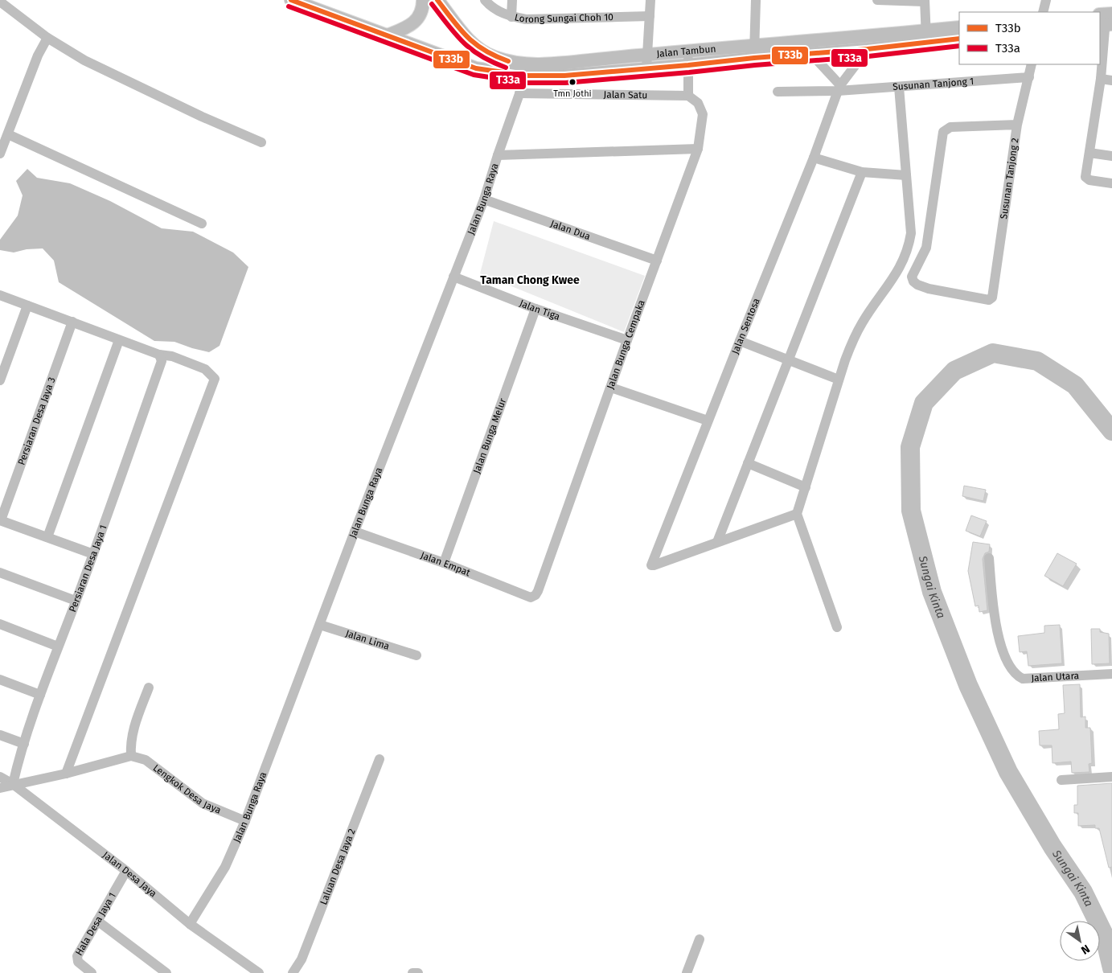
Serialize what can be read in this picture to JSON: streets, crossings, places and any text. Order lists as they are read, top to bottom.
{
  "streets": {
    "main road": ["Jalan Tambun"],
    "street": [
      "Lorong Sungai Choh 10",
      "Susunan Tanjong 1",
      "Jalan Satu",
      "Susunan Tanjong 2",
      "Jalan Bunga Raya",
      "Jalan Dua",
      "Jalan Tiga",
      "Jalan Sentosa",
      "Jalan Bunga Cempaka",
      "Persiaran Desa Jaya 3",
      "Jalan Bunga Melur",
      "Jalan Empat",
      "Persiaran Desa Jaya 1",
      "Jalan Lima",
      "Jalan Utara",
      "Lengkok Desa Jaya",
      "Laluan Desa Jaya 2",
      "Jalan Desa Jaya",
      "Hala Desa Jaya 1"
    ]
  },
  "crossings": [
    ["Jalan Tambun", "Jalan Bunga Raya"],
    ["Jalan Tambun", "Jalan Sentosa"],
    ["Susunan Tanjong 1", "Susunan Tanjong 2"],
    ["Susunan Tanjong 1", "Jalan Sentosa"],
    ["Jalan Satu", "Jalan Bunga Raya"],
    ["Jalan Satu", "Jalan Bunga Cempaka"],
    ["Jalan Bunga Raya", "Jalan Dua"],
    ["Jalan Bunga Raya", "Jalan Tiga"],
    ["Jalan Bunga Raya", "Jalan Empat"],
    ["Jalan Bunga Raya", "Jalan Lima"],
    ["Jalan Bunga Raya", "Lengkok Desa Jaya"],
    ["Jalan Bunga Raya", "Jalan Desa Jaya"],
    ["Jalan Dua", "Jalan Bunga Cempaka"],
    ["Jalan Tiga", "Jalan Bunga Cempaka"],
    ["Jalan Tiga", "Jalan Bunga Melur"],
    ["Jalan Bunga Cempaka", "Jalan Empat"],
    ["Jalan Bunga Melur", "Jalan Empat"],
    ["Persiaran Desa Jaya 1", "Jalan Desa Jaya"],
    ["Jalan Desa Jaya", "Hala Desa Jaya 1"]
  ],
  "districts": ["Taman Chong Kwee"],
  "water": ["Sungai Kinta"],
  "places": ["Tmn Jothi"],
  "lines": ["transit line T33b", "transit line T33a"],
  "legend": ["T33b", "T33a"],
  "north": "bottom right"
}
